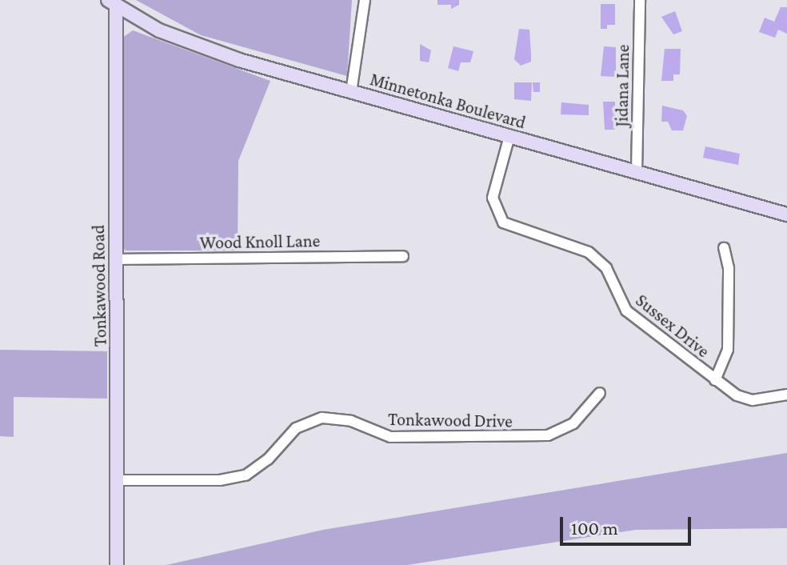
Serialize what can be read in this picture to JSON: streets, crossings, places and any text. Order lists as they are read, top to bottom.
{
  "streets": {
    "main road": ["Minnetonka Boulevard", "Tonkawood Road"],
    "street": [
      "Jidana Lane",
      "Wood Knoll Lane",
      "Sussex Drive",
      "Tonkawood Drive"
    ]
  },
  "crossings": [
    ["Jidana Lane", "Minnetonka Boulevard"],
    ["Minnetonka Boulevard", "Tonkawood Road"],
    ["Minnetonka Boulevard", "Sussex Drive"],
    ["Wood Knoll Lane", "Tonkawood Road"],
    ["Tonkawood Road", "Tonkawood Drive"]
  ],
  "scale_bar": "100 m"
}
